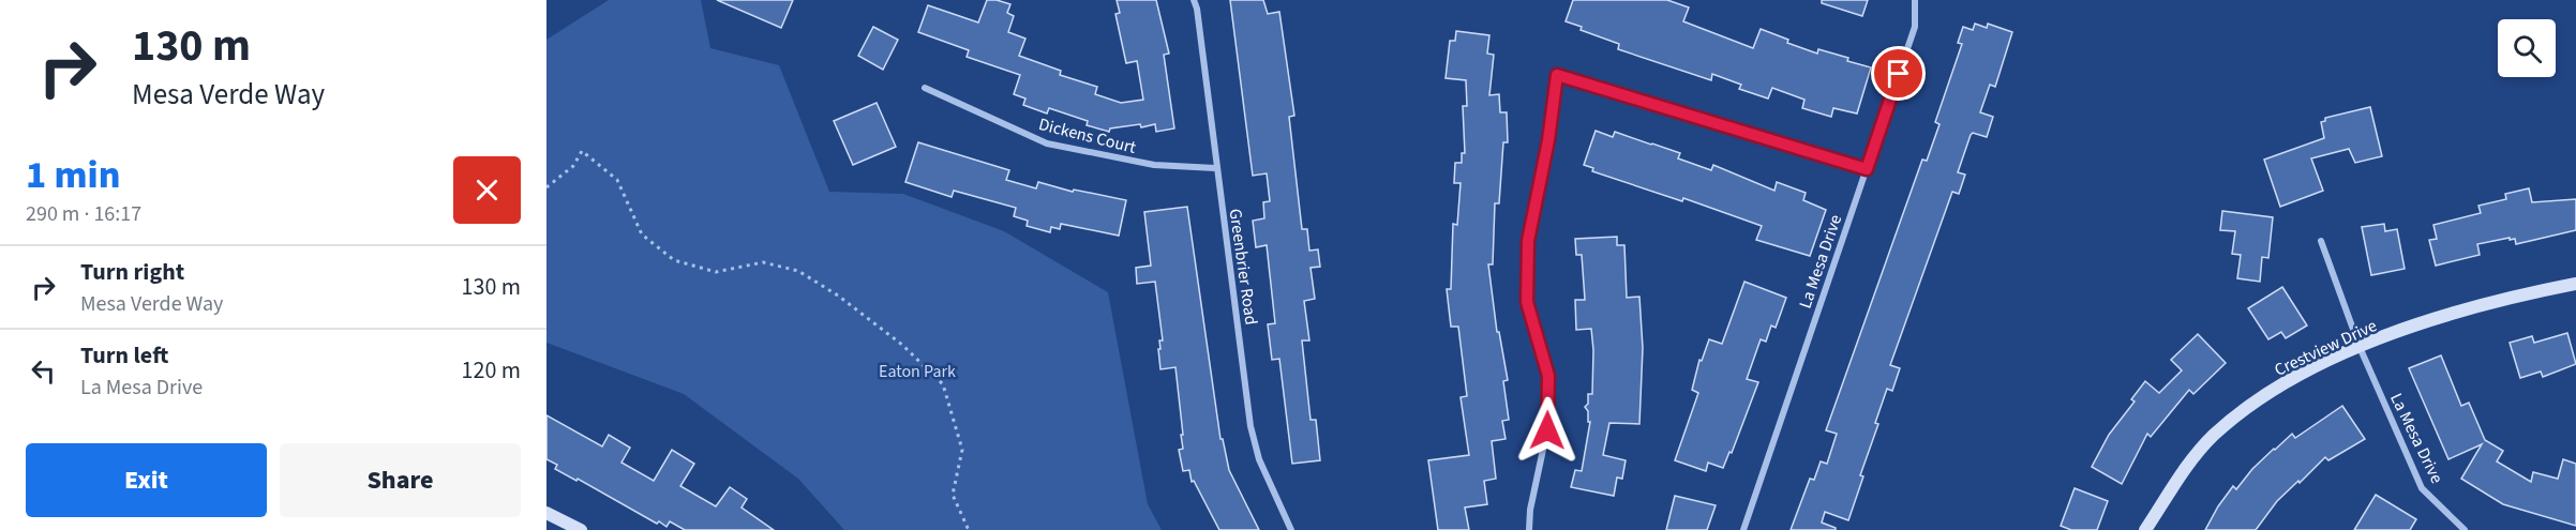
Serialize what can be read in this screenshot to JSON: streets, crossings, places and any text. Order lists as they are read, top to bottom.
{
  "streets": {
    "main road": ["Crestview Drive"],
    "street": ["Dickens Court", "La Mesa Drive", "Greenbrier Road"]
  },
  "crossings": [
    ["Dickens Court", "Greenbrier Road"],
    ["La Mesa Drive", "Crestview Drive"]
  ],
  "parks": ["Eaton Park"],
  "page": {
    "turn": ["130 m", "Mesa Verde Way"],
    "heading": ["1 min", "290 m · 16:17"],
    "list": [
      {
        "name": "Turn right",
        "note": "Mesa Verde Way",
        "value": "130 m"
      },
      {
        "name": "Turn left",
        "note": "La Mesa Drive",
        "value": "120 m"
      }
    ],
    "buttons": ["Exit", "Share"]
  }
}
